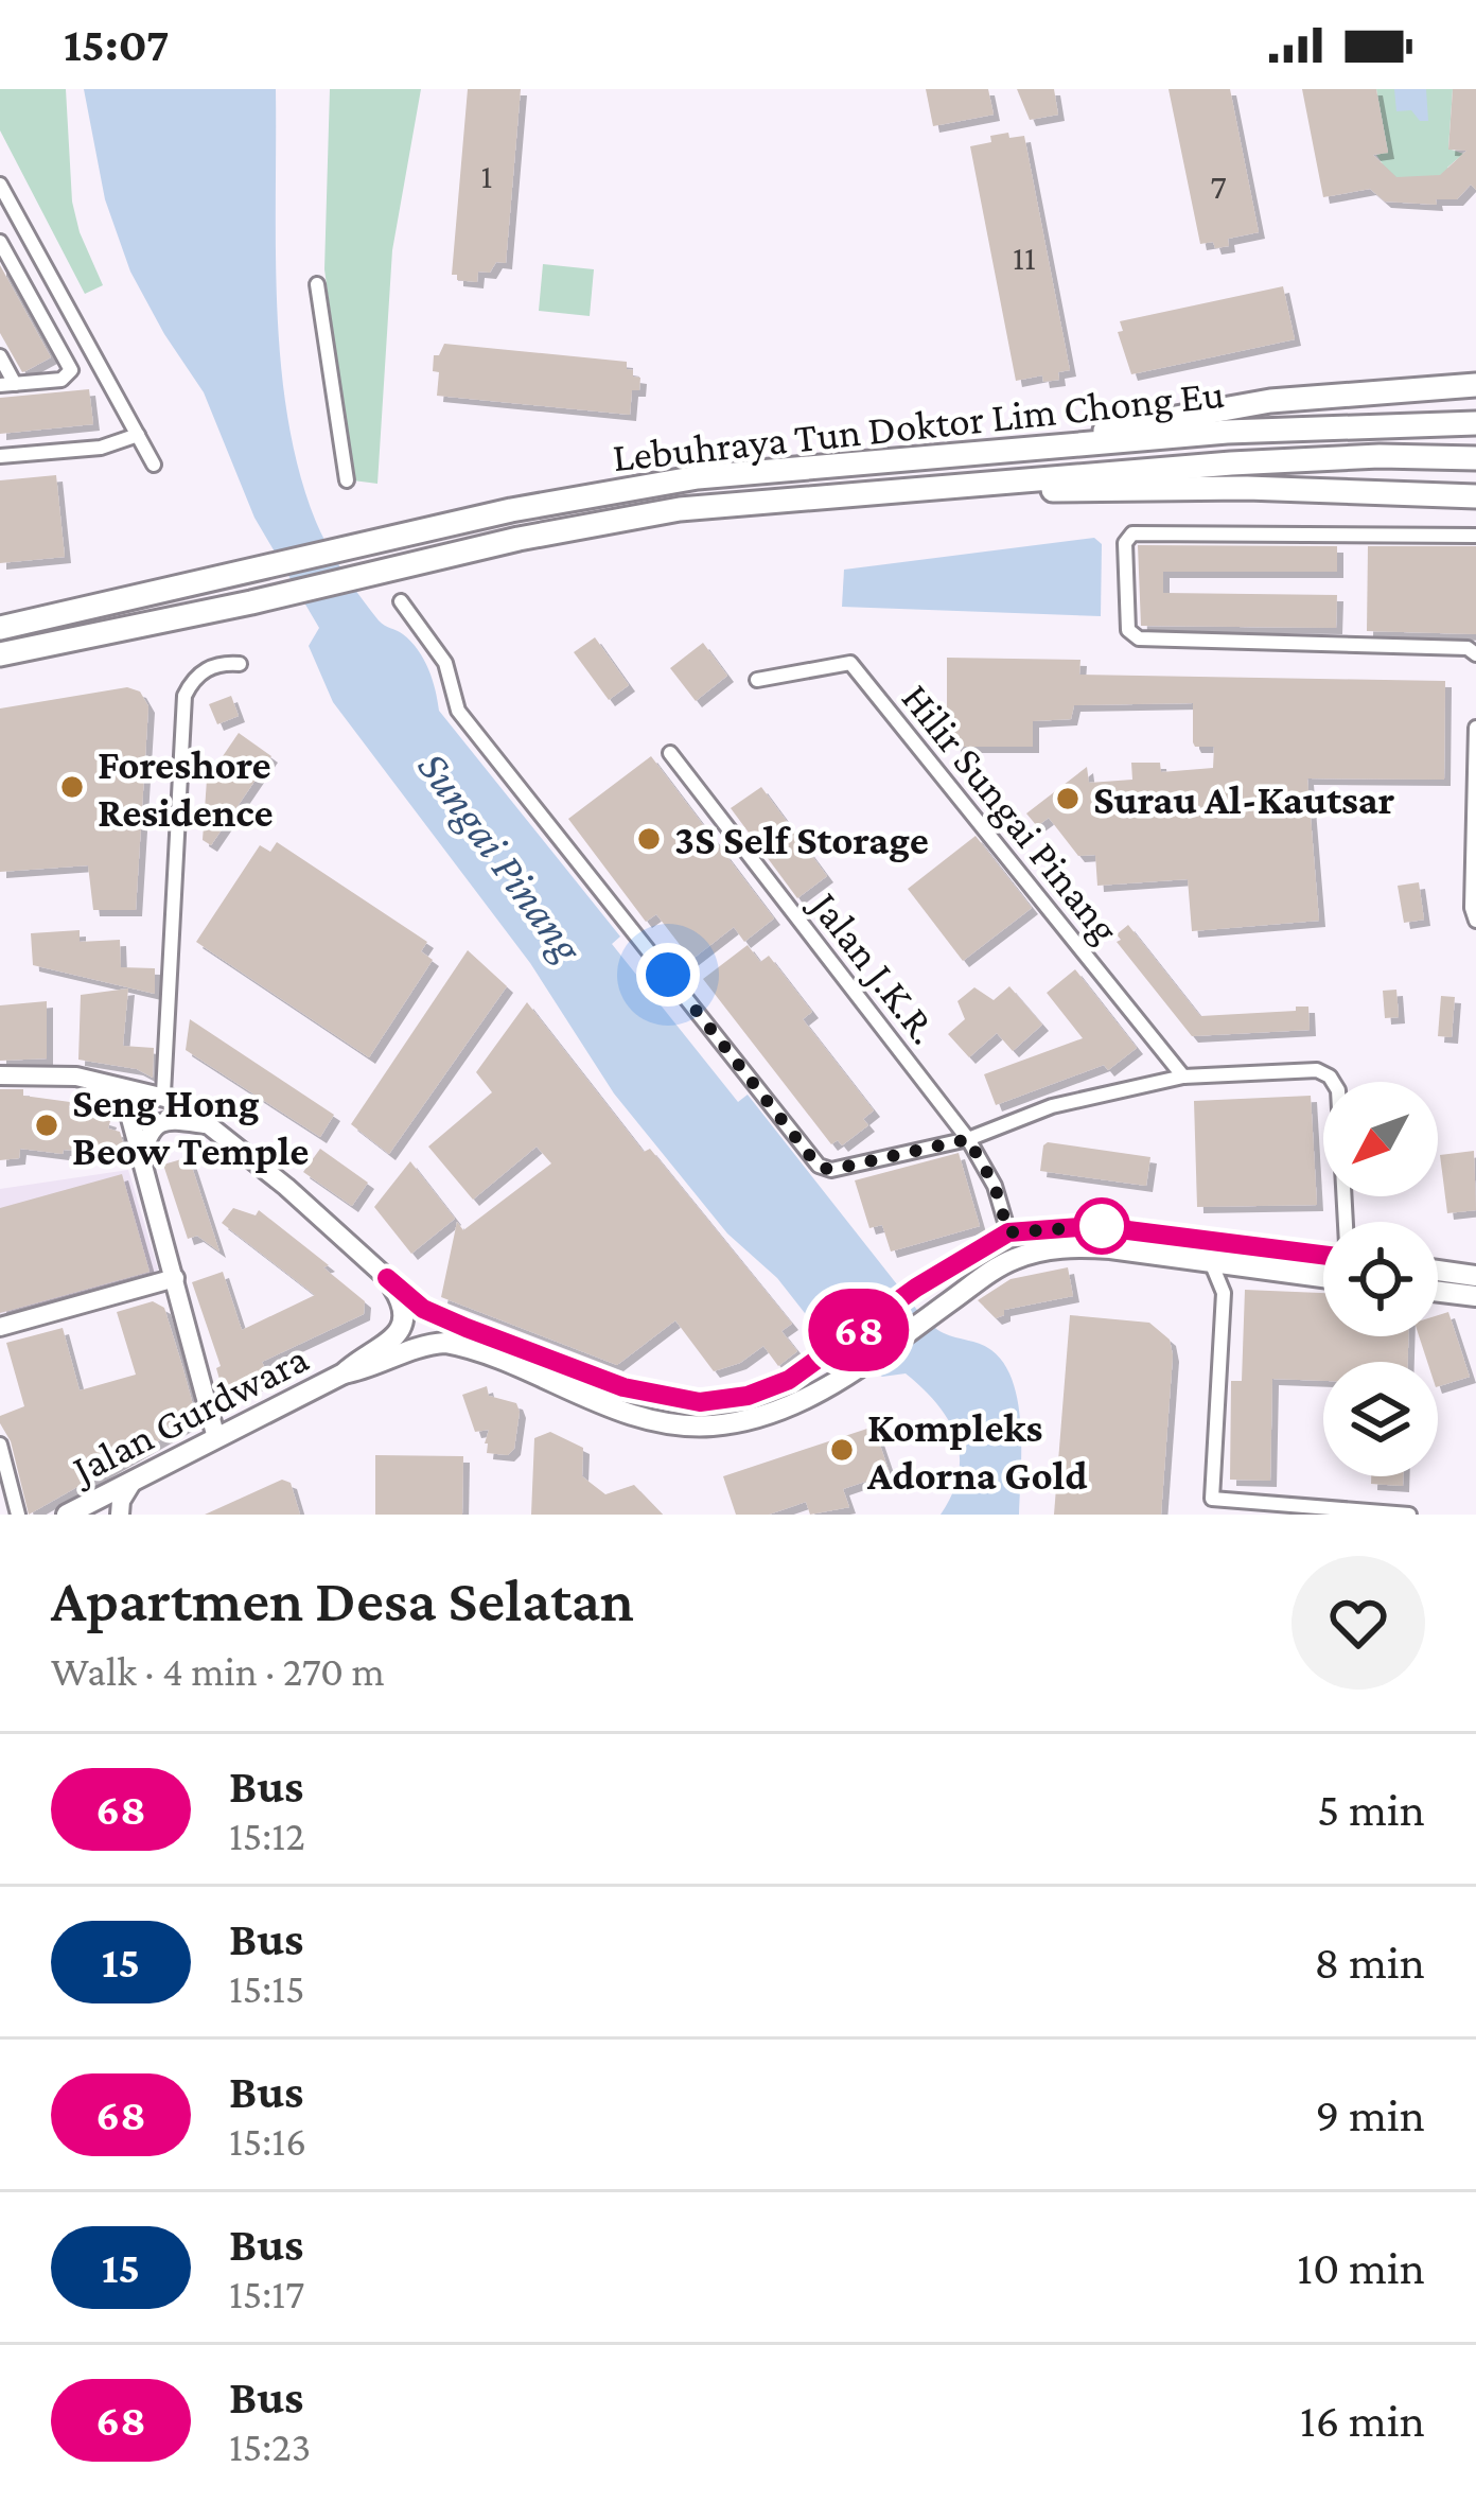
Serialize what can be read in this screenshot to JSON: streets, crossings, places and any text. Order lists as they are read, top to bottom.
{
  "streets": {
    "highway": ["Lebuhraya Tun Doktor Lim Chong Eu"],
    "main road": ["Jalan Gurdwara"],
    "street": ["Hilir Sungai Pinang", "Jalan J.K.R."]
  },
  "water": ["Sungai Pinang"],
  "places": [
    "Foreshore Residence",
    "Surau Al-Kautsar",
    "3S Self Storage",
    "Seng Hong Beow Temple",
    "Kompleks Adorna Gold"
  ],
  "lines": ["bus line 68"],
  "house_numbers": ["1", "7", "11"],
  "north": "bottom left",
  "page": {
    "status": "15:07",
    "on_map": "68",
    "heading": ["Apartmen Desa Selatan", "Walk · 4 min · 270 m"],
    "list": [
      {
        "mark": "68",
        "name": "Bus",
        "note": "15:12",
        "value": "5 min"
      },
      {
        "mark": "15",
        "name": "Bus",
        "note": "15:15",
        "value": "8 min"
      },
      {
        "mark": "68",
        "name": "Bus",
        "note": "15:16",
        "value": "9 min"
      },
      {
        "mark": "15",
        "name": "Bus",
        "note": "15:17",
        "value": "10 min"
      },
      {
        "mark": "68",
        "name": "Bus",
        "note": "15:23",
        "value": "16 min"
      }
    ]
  }
}
